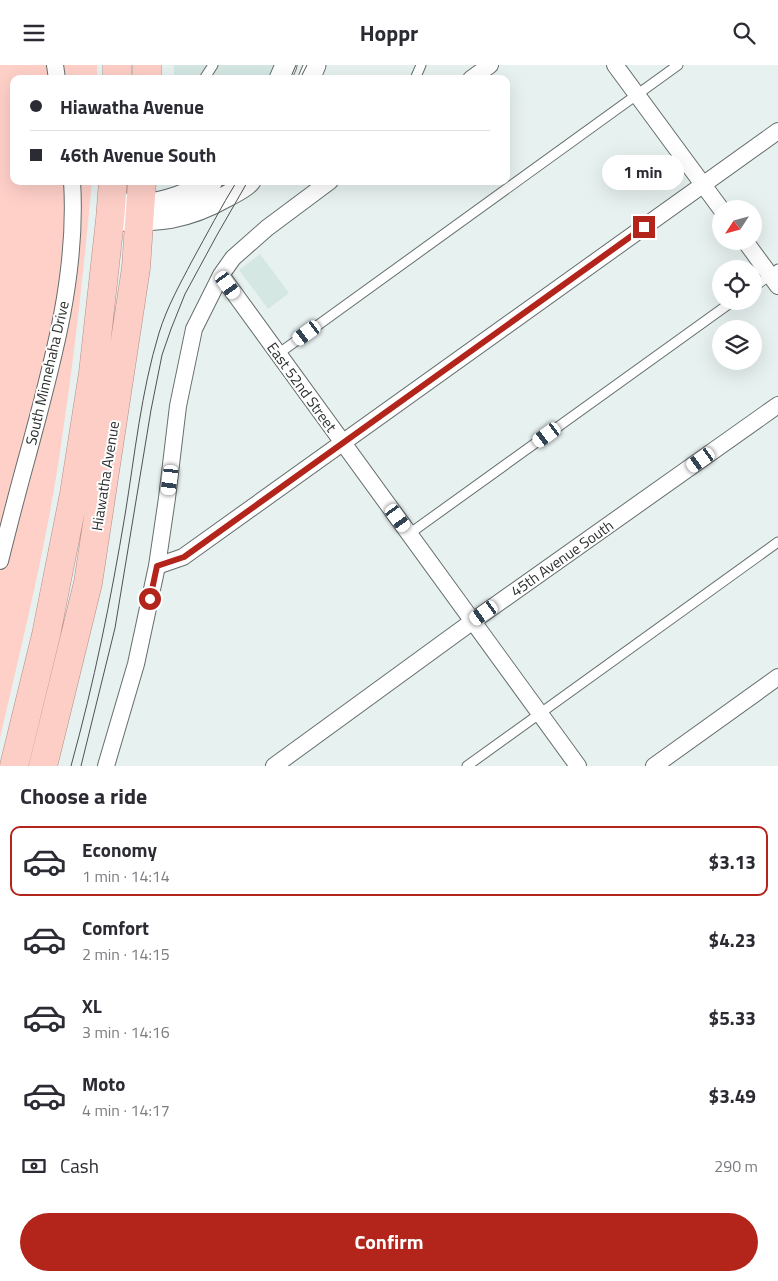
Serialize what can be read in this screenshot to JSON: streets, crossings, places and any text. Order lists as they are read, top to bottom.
{
  "streets": {
    "highway": ["Hiawatha Avenue"],
    "street": ["South Minnehaha Drive", "East 52nd Street", "45th Avenue South"]
  },
  "crossings": [
    ["East 52nd Street", "45th Avenue South"]
  ],
  "north": "bottom left",
  "page": {
    "header": "Hoppr",
    "banner": ["Hiawatha Avenue", "46th Avenue South"],
    "bubble": "1 min",
    "heading": "Choose a ride",
    "list": [
      {
        "name": "Economy",
        "note": "1 min · 14:14",
        "value": "$3.13"
      },
      {
        "name": "Comfort",
        "note": "2 min · 14:15",
        "value": "$4.23"
      },
      {
        "name": "XL",
        "note": "3 min · 14:16",
        "value": "$5.33"
      },
      {
        "name": "Moto",
        "note": "4 min · 14:17",
        "value": "$3.49"
      }
    ],
    "pay": ["Cash", "290 m"],
    "buttons": "Confirm"
  }
}
